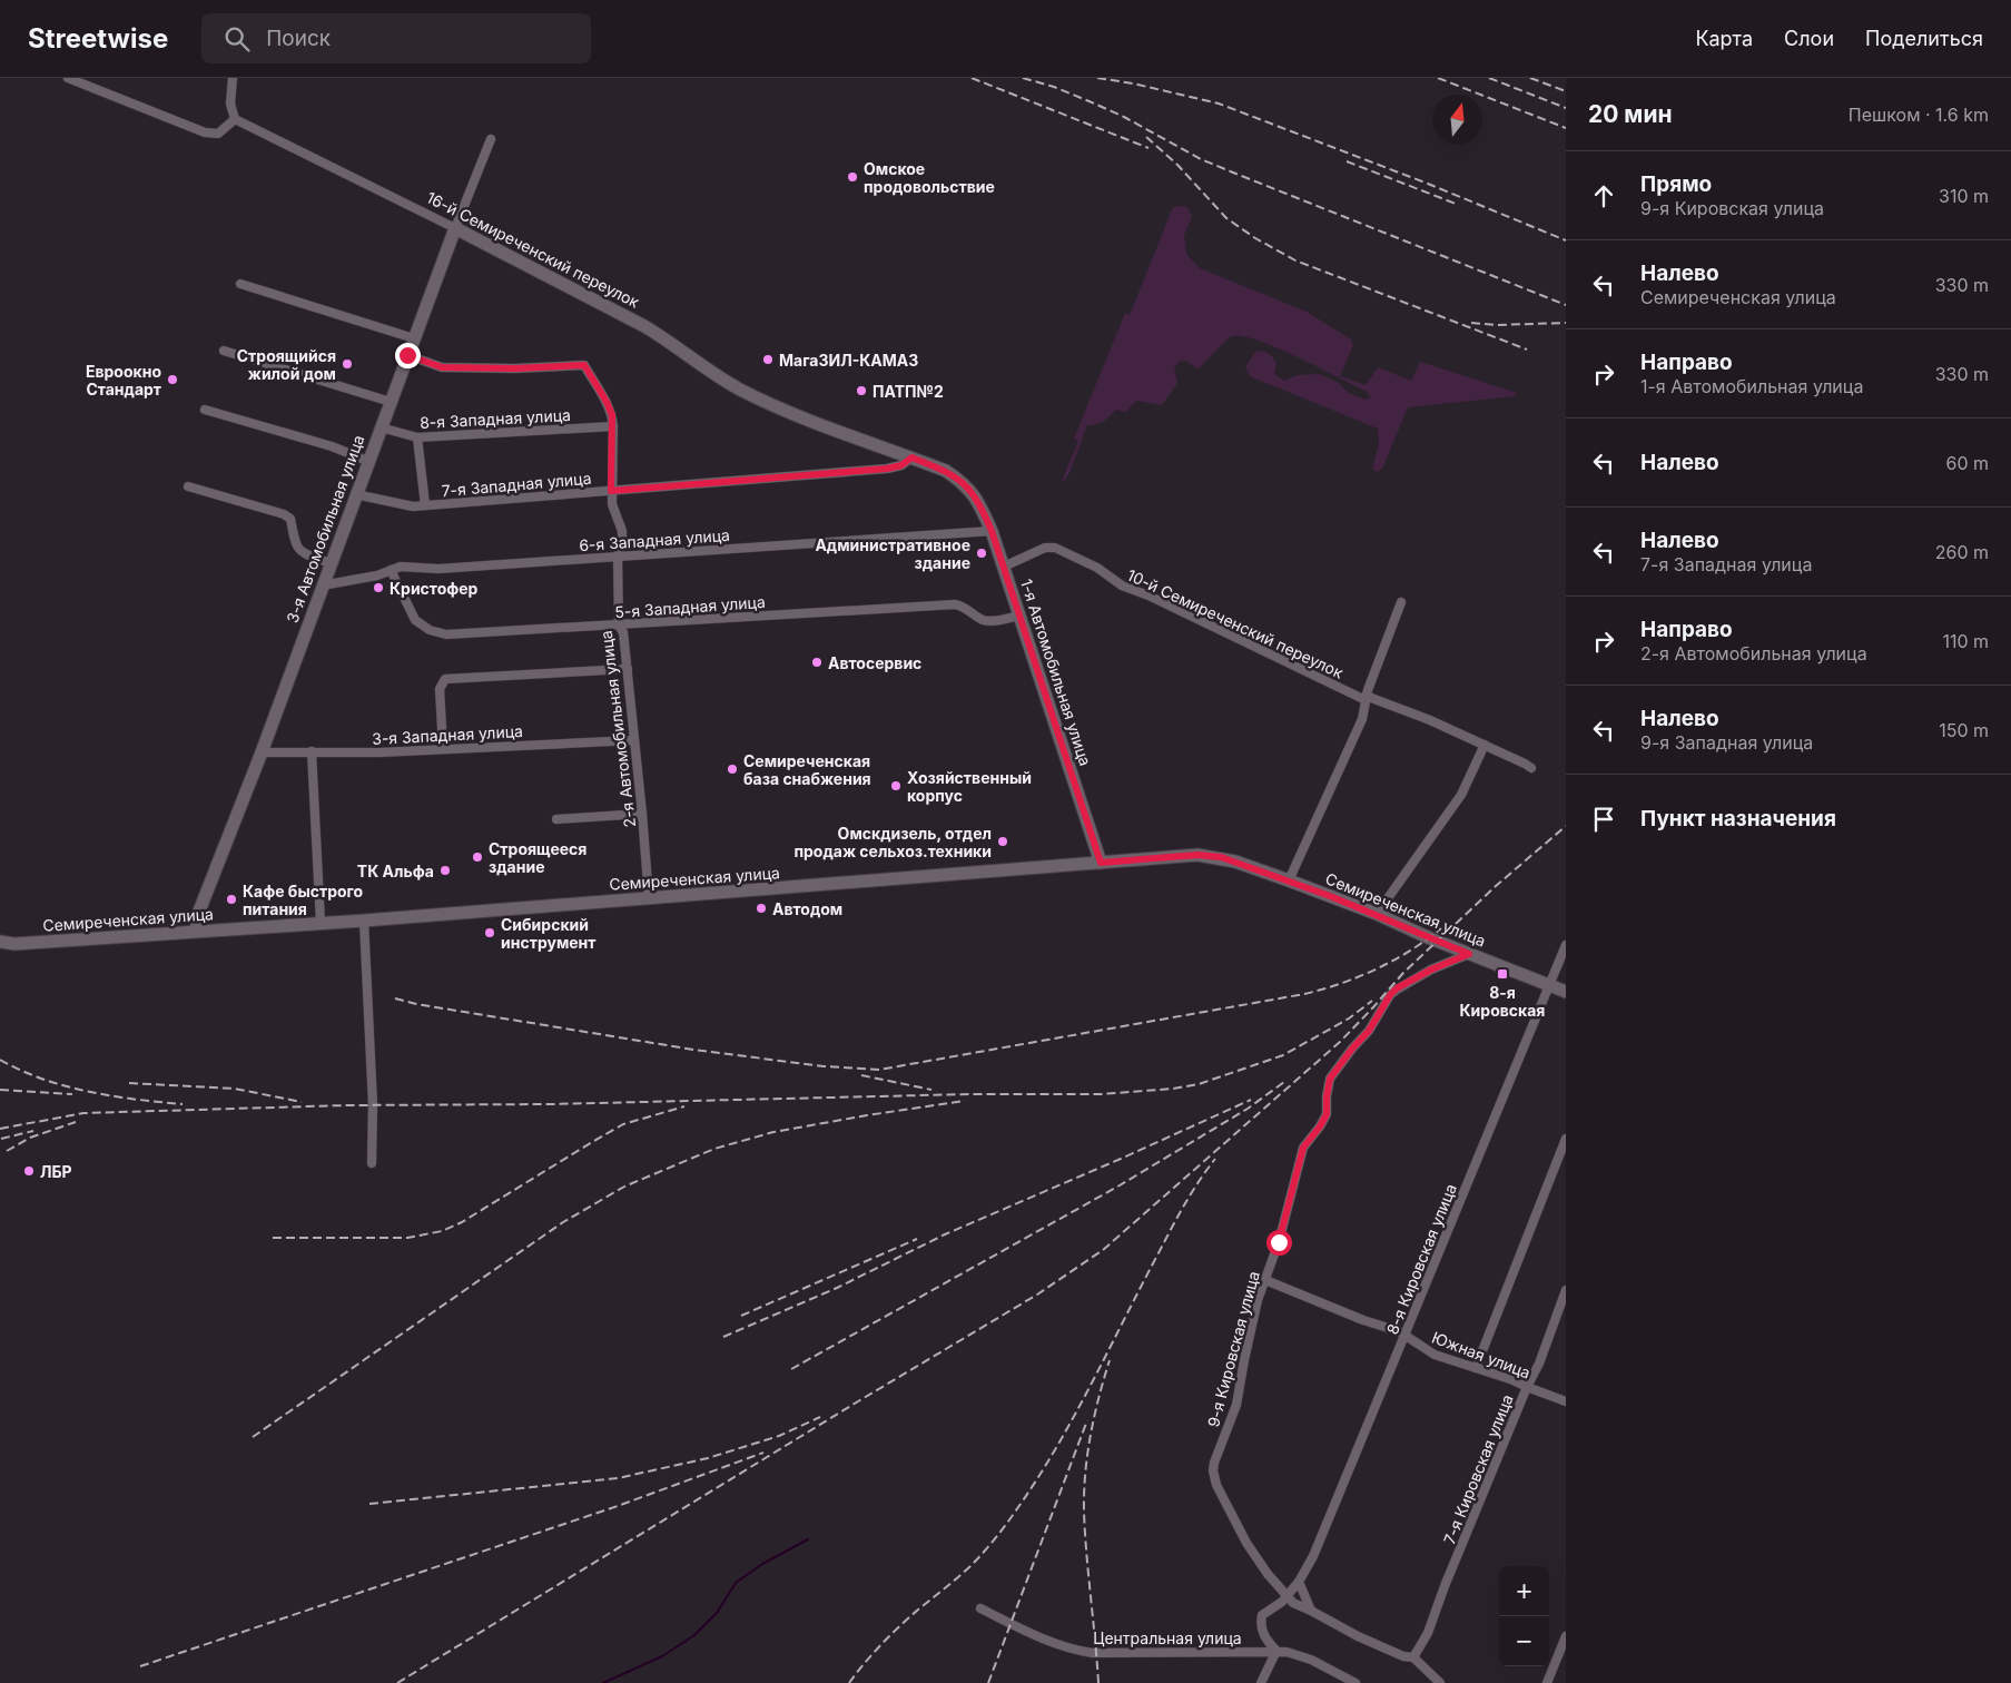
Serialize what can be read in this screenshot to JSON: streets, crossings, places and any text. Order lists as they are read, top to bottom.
{
  "streets": {
    "street": [
      "16-й Семиреченский переулок",
      "8-я Западная улица",
      "7-я Западная улица",
      "3-я Автомобильная улица",
      "6-я Западная улица",
      "5-я Западная улица",
      "10-й Семиреченский переулок",
      "1-я Автомобильная улица",
      "2-я Автомобильная улица",
      "3-я Западная улица",
      "Семиреченская улица",
      "8-я Кировская улица",
      "9-я Кировская улица",
      "Южная улица",
      "7-я Кировская улица",
      "Центральная улица"
    ]
  },
  "crossings": [
    ["16-й Семиреченский переулок", "7-я Западная улица"],
    ["16-й Семиреченский переулок", "3-я Автомобильная улица"],
    ["16-й Семиреченский переулок", "1-я Автомобильная улица"],
    ["8-я Западная улица", "3-я Автомобильная улица"],
    ["8-я Западная улица", "2-я Автомобильная улица"],
    ["7-я Западная улица", "3-я Автомобильная улица"],
    ["7-я Западная улица", "2-я Автомобильная улица"],
    ["3-я Автомобильная улица", "6-я Западная улица"],
    ["3-я Автомобильная улица", "2-я Автомобильная улица"],
    ["3-я Автомобильная улица", "3-я Западная улица"],
    ["3-я Автомобильная улица", "Семиреченская улица"],
    ["6-я Западная улица", "5-я Западная улица"],
    ["6-я Западная улица", "1-я Автомобильная улица"],
    ["6-я Западная улица", "2-я Автомобильная улица"],
    ["5-я Западная улица", "1-я Автомобильная улица"],
    ["5-я Западная улица", "2-я Автомобильная улица"],
    ["10-й Семиреченский переулок", "1-я Автомобильная улица"],
    ["1-я Автомобильная улица", "Семиреченская улица"],
    ["2-я Автомобильная улица", "3-я Западная улица"],
    ["2-я Автомобильная улица", "Семиреченская улица"],
    ["Семиреченская улица", "8-я Кировская улица"],
    ["Семиреченская улица", "9-я Кировская улица"],
    ["8-я Кировская улица", "9-я Кировская улица"],
    ["8-я Кировская улица", "Южная улица"],
    ["8-я Кировская улица", "Центральная улица"],
    ["9-я Кировская улица", "Южная улица"],
    ["Южная улица", "7-я Кировская улица"]
  ],
  "places": {
    "other": [
      "Омское продовольствие",
      "МагаЗИЛ-КАМАЗ",
      "Строящийся жилой дом",
      "Евроокно Стандарт",
      "ПАТП№2",
      "Административное здание",
      "Кристофер",
      "Автосервис",
      "Семиреченская база снабжения",
      "Хозяйственный корпус",
      "Омскдизель, отдел продаж сельхоз.техники",
      "Строящееся здание",
      "ТК Альфа",
      "Кафе быстрого питания",
      "Автодом",
      "Сибирский инструмент",
      "ЛБР"
    ],
    "transit": ["8-я Кировская"]
  },
  "north": "top",
  "page": {
    "header": "Streetwise",
    "search": "Поиск",
    "nav": ["Карта", "Слои", "Поделиться"],
    "heading": ["20 мин", "Пешком · 1.6 km"],
    "list": [
      ["Прямо", "9-я Кировская улица", "310 m"],
      ["Налево", "Семиреченская улица", "330 m"],
      ["Направо", "1-я Автомобильная улица", "330 m"],
      ["Налево", "60 m"],
      ["Налево", "7-я Западная улица", "260 m"],
      ["Направо", "2-я Автомобильная улица", "110 m"],
      ["Налево", "9-я Западная улица", "150 m"],
      "Пункт назначения"
    ],
    "map_buttons": ["+", "−"]
  }
}
